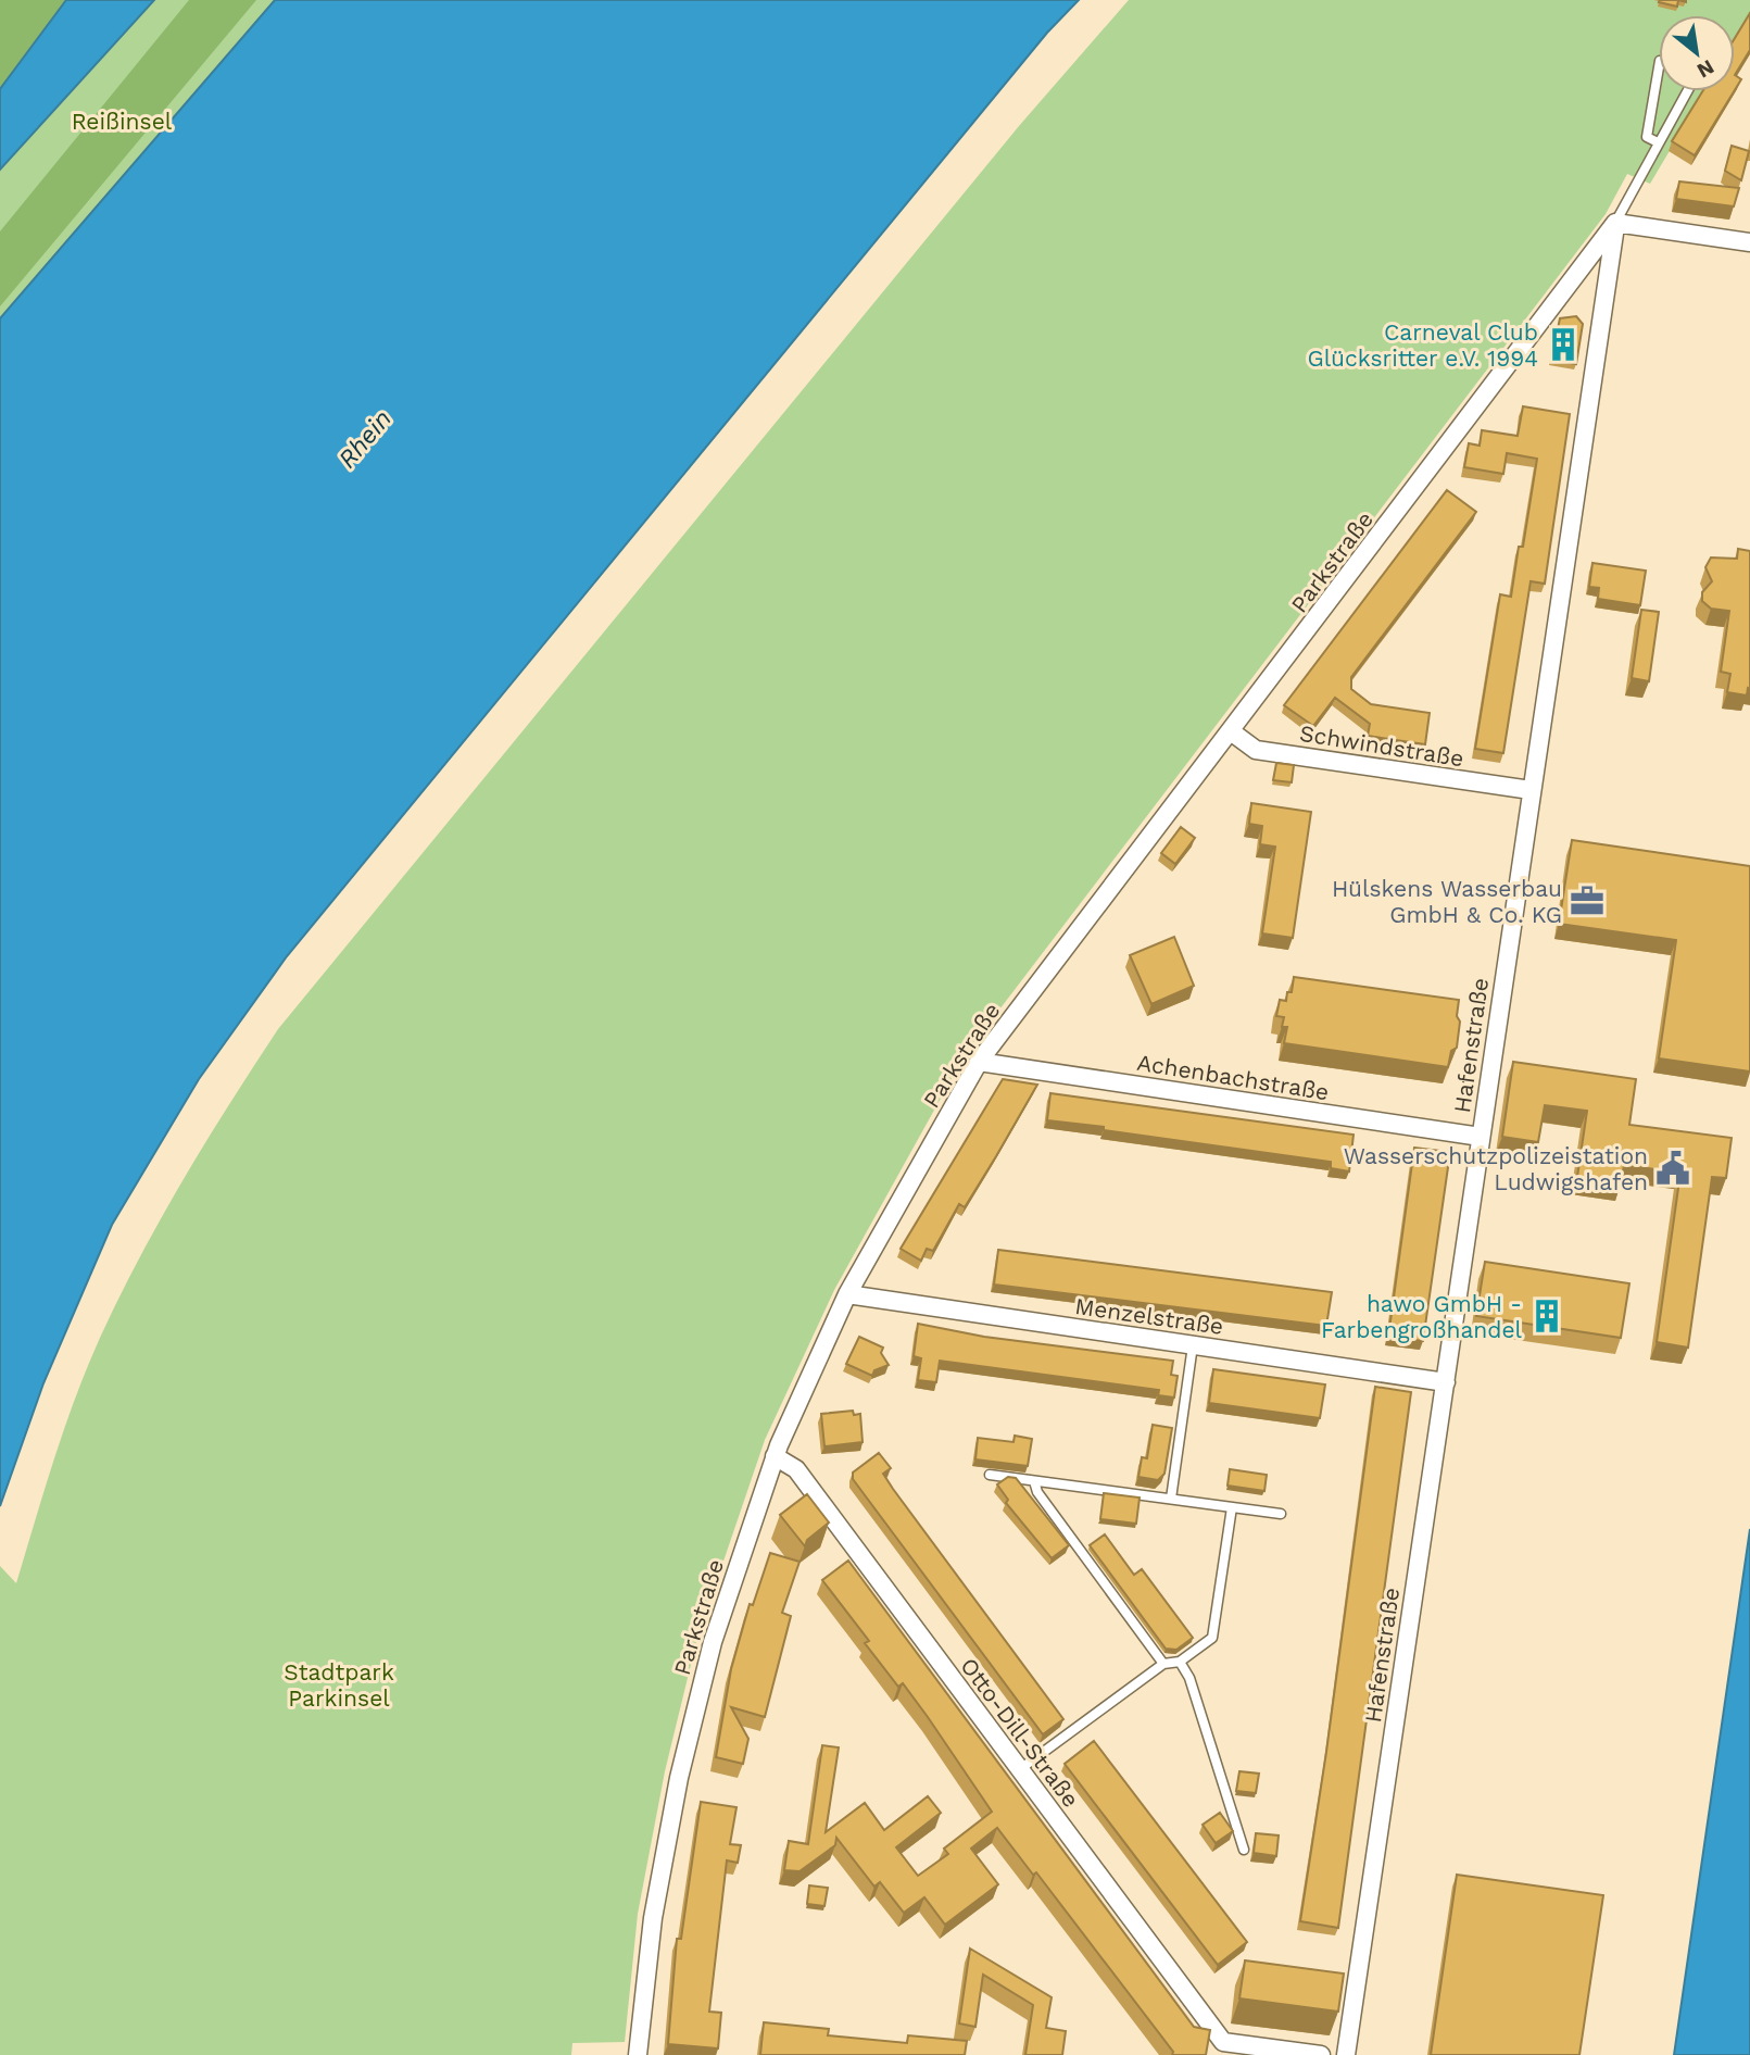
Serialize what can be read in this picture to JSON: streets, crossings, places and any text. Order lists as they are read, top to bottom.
{
  "streets": {
    "street": [
      "Parkstraße",
      "Schwindstraße",
      "Hafenstraße",
      "Achenbachstraße",
      "Menzelstraße",
      "Otto-Dill-Straße"
    ]
  },
  "crossings": [
    ["Parkstraße", "Schwindstraße"],
    ["Parkstraße", "Hafenstraße"],
    ["Parkstraße", "Achenbachstraße"],
    ["Parkstraße", "Menzelstraße"],
    ["Parkstraße", "Otto-Dill-Straße"],
    ["Schwindstraße", "Hafenstraße"],
    ["Hafenstraße", "Achenbachstraße"],
    ["Hafenstraße", "Menzelstraße"]
  ],
  "water": ["Rhein"],
  "parks": ["Reißinsel", "Stadtpark Parkinsel"],
  "places": {
    "building": ["Carneval Club Glücksritter e.V. 1994", "hawo GmbH - Farbengroßhandel"],
    "office": ["Hülskens Wasserbau GmbH & Co. KG"],
    "public building": ["Wasserschutzpolizeistation Ludwigshafen"]
  },
  "north": "bottom right"
}
